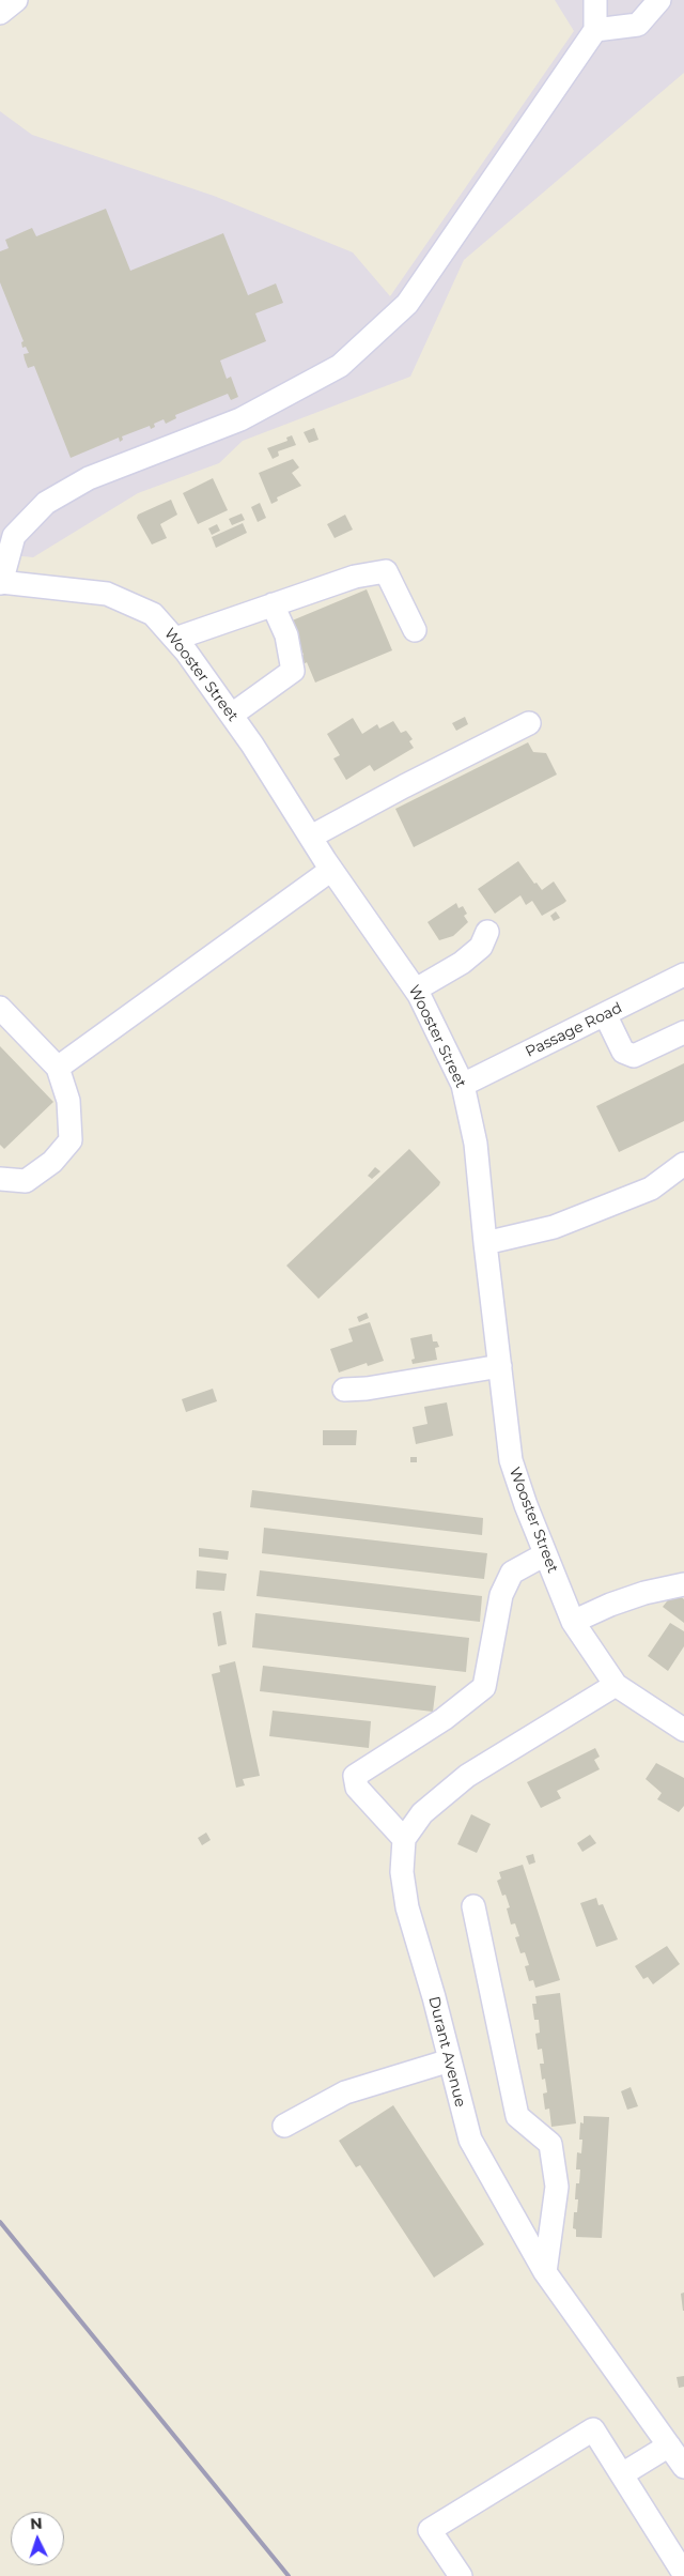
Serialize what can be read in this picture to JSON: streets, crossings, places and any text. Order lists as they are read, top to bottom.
{
  "streets": {
    "street": ["Wooster Street", "Passage Road", "Durant Avenue"]
  },
  "crossings": [
    ["Wooster Street", "Passage Road"]
  ],
  "north": "top"
}
